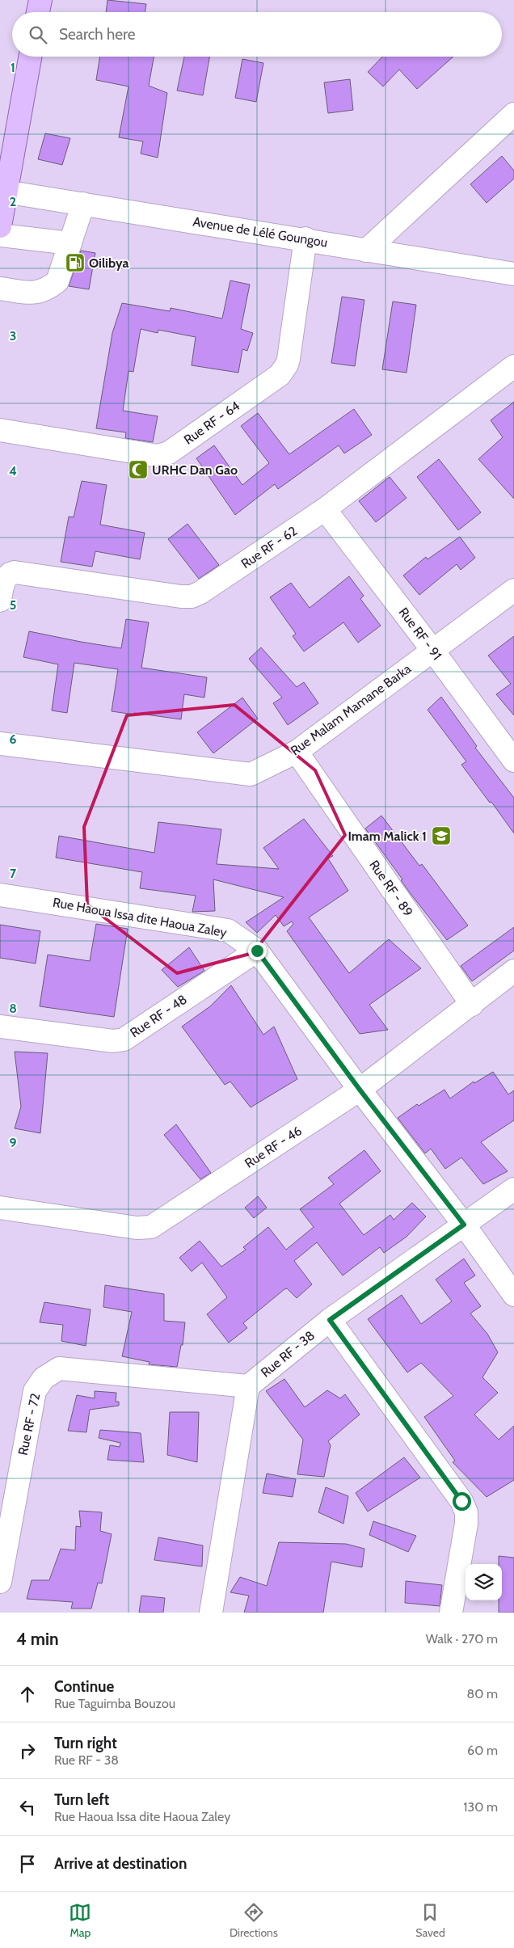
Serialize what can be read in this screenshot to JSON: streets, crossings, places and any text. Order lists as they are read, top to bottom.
{
  "streets": {
    "street": [
      "Avenue de Lélé Goungou",
      "Rue RF - 64",
      "Rue RF - 62",
      "Rue RF - 91",
      "Rue Malam Mamane Barka",
      "Rue RF - 89",
      "Rue Haoua Issa dite Haoua Zaley",
      "Rue RF - 48",
      "Rue RF - 46",
      "Rue RF - 38",
      "Rue RF - 72"
    ]
  },
  "crossings": [
    ["Avenue de Lélé Goungou", "Rue RF - 64"],
    ["Rue RF - 62", "Rue RF - 91"],
    ["Rue RF - 91", "Rue Malam Mamane Barka"],
    ["Rue Malam Mamane Barka", "Rue RF - 89"],
    ["Rue RF - 89", "Rue RF - 46"],
    ["Rue Haoua Issa dite Haoua Zaley", "Rue RF - 48"],
    ["Rue Haoua Issa dite Haoua Zaley", "Rue RF - 46"],
    ["Rue Haoua Issa dite Haoua Zaley", "Rue RF - 38"],
    ["Rue RF - 38", "Rue RF - 72"]
  ],
  "places": {
    "fuel station": ["Oilibya"],
    "mosque": ["URHC Dan Gao"],
    "school or university": ["Imam Malick 1"]
  },
  "page": {
    "search": "Search here",
    "heading": ["4 min", "Walk · 270 m"],
    "list": [
      ["Continue", "Rue Taguimba Bouzou", "80 m"],
      ["Turn right", "Rue RF - 38", "60 m"],
      ["Turn left", "Rue Haoua Issa dite Haoua Zaley", "130 m"],
      "Arrive at destination"
    ],
    "nav": ["Map", "Directions", "Saved"]
  },
  "grid": {
    "rows": [
      "1",
      "2",
      "3",
      "4",
      "5",
      "6",
      "7",
      "8",
      "9"
    ]
  }
}
